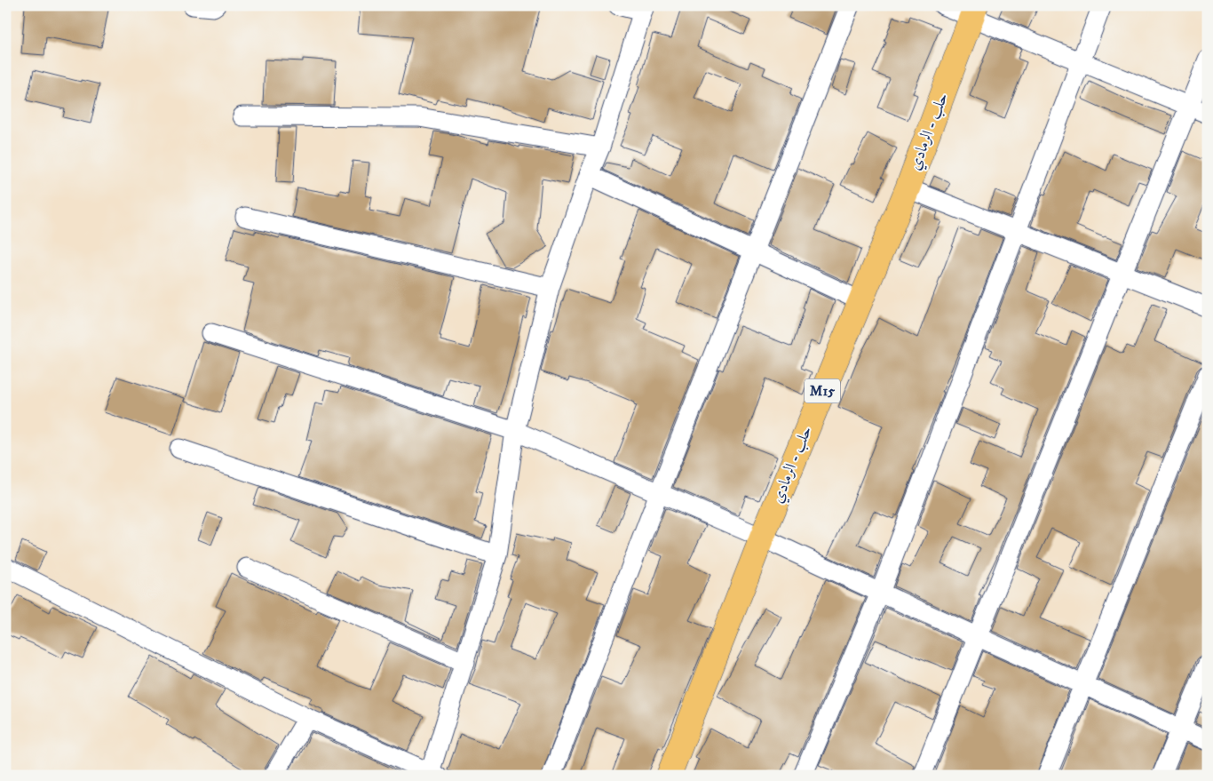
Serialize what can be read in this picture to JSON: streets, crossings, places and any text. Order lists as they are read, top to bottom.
{
  "streets": {
    "highway": ["حلب - الرمادي", "M15"]
  }
}
